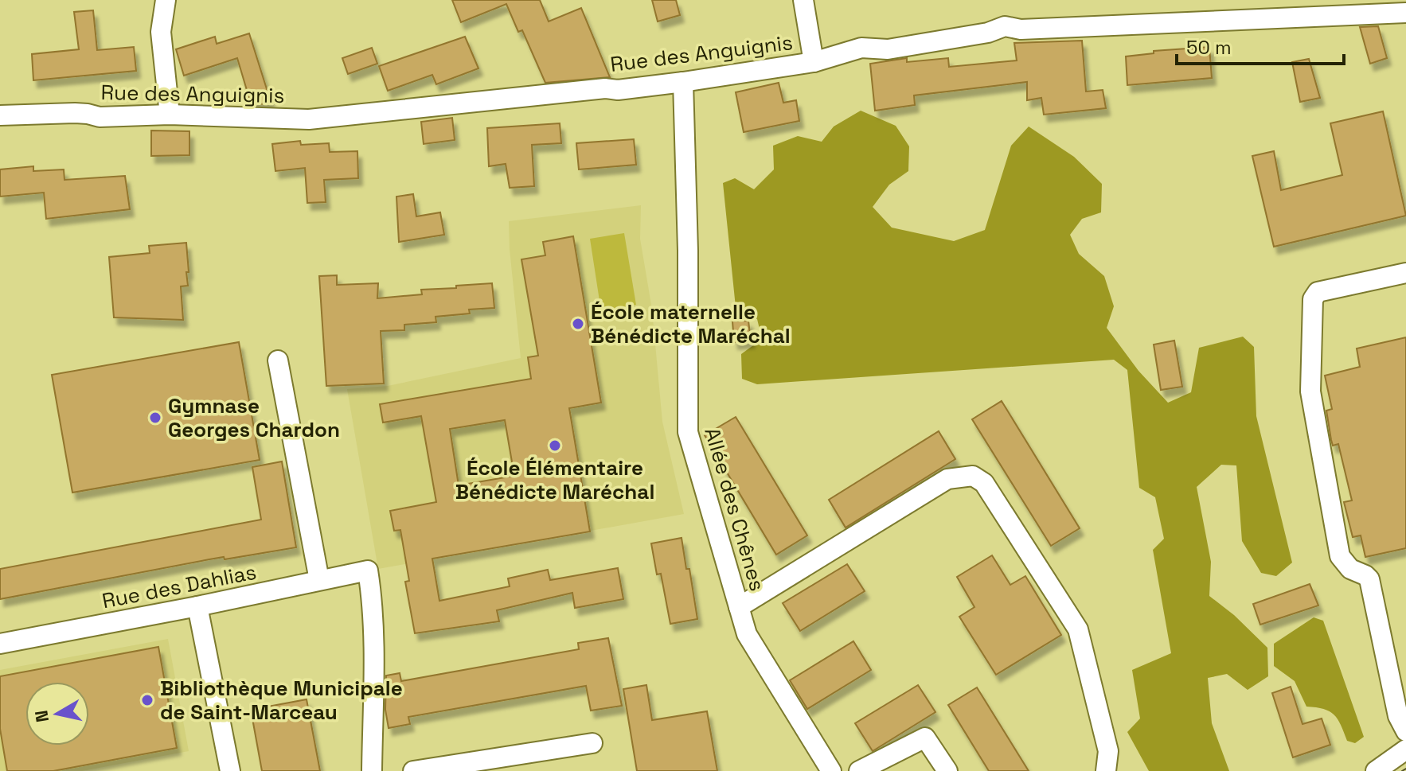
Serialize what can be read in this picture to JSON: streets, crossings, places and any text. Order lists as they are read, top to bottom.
{
  "streets": {
    "street": ["Rue des Anguignis", "Allée des Chênes", "Rue des Dahlias"]
  },
  "crossings": [
    ["Rue des Anguignis", "Allée des Chênes"]
  ],
  "places": [
    "École maternelle Bénédicte Maréchal",
    "Gymnase Georges Chardon",
    "École Élémentaire Bénédicte Maréchal",
    "Bibliothèque Municipale de Saint-Marceau"
  ],
  "scale_bar": "50 m",
  "north": "left"
}
